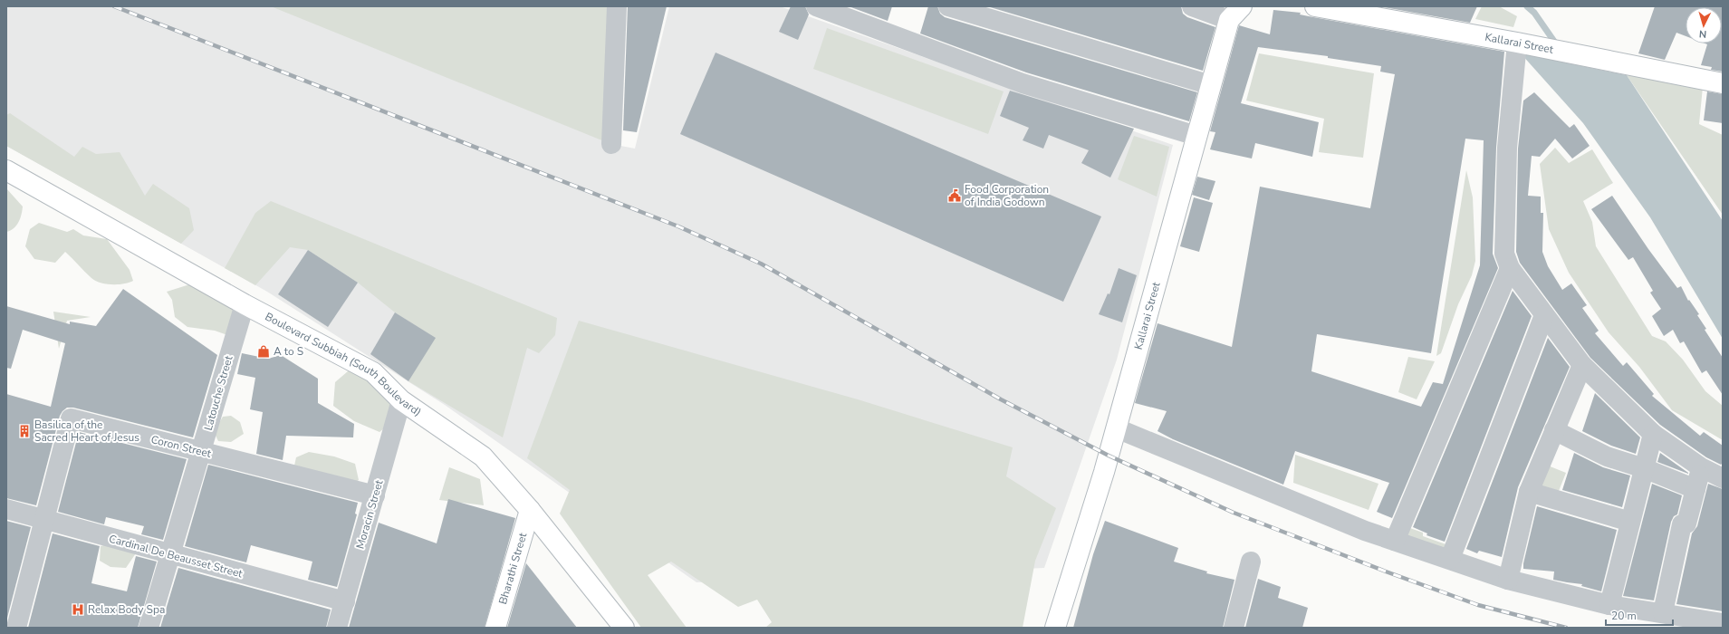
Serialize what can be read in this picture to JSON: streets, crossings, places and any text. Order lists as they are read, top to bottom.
{
  "streets": {
    "street": [
      "Kallarai Street",
      "Boulevard Subbiah (South Boulevard)",
      "Latouche Street",
      "Coron Street",
      "Moracin Street",
      "Cardinal De Beausset Street",
      "Bharathi Street"
    ]
  },
  "crossings": [
    ["Boulevard Subbiah (South Boulevard)", "Latouche Street"],
    ["Boulevard Subbiah (South Boulevard)", "Moracin Street"],
    ["Boulevard Subbiah (South Boulevard)", "Bharathi Street"],
    ["Latouche Street", "Coron Street"],
    ["Latouche Street", "Cardinal De Beausset Street"],
    ["Coron Street", "Moracin Street"],
    ["Coron Street", "Cardinal De Beausset Street"],
    ["Moracin Street", "Cardinal De Beausset Street"]
  ],
  "places": {
    "public building": ["Food Corporation of India Godown"],
    "shop": ["A to S"],
    "building": ["Basilica of the Sacred Heart of Jesus"],
    "hospital": ["Relax Body Spa"]
  },
  "scale_bar": "20 m",
  "north": "bottom"
}
